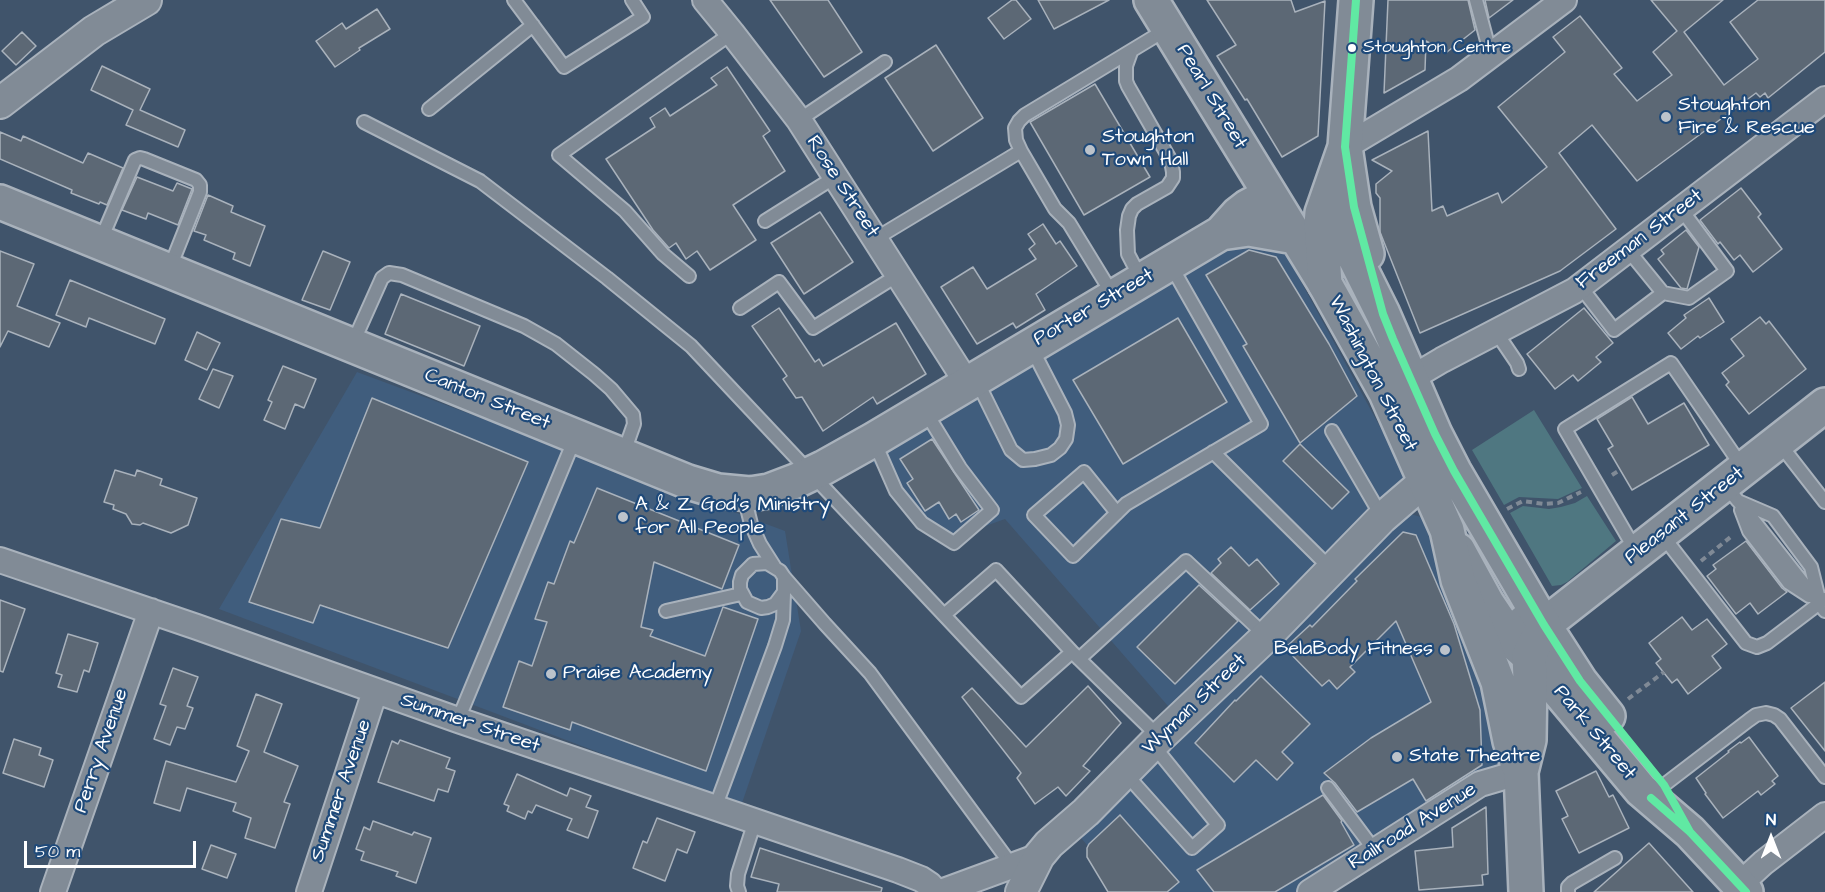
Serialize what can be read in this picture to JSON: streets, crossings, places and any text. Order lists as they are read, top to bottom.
{
  "streets": {
    "main road": [
      "Pearl Street",
      "Porter Street",
      "Washington Street",
      "Canton Street",
      "Pleasant Street",
      "Park Street"
    ],
    "street": [
      "Rose Street",
      "Freeman Street",
      "Wyman Street",
      "Summer Street",
      "Perry Avenue",
      "Summer Avenue",
      "Railroad Avenue"
    ]
  },
  "crossings": [
    ["Pearl Street", "Porter Street"],
    ["Pearl Street", "Washington Street"],
    ["Rose Street", "Porter Street"],
    ["Rose Street", "Canton Street"],
    ["Freeman Street", "Washington Street"],
    ["Porter Street", "Canton Street"],
    ["Washington Street", "Pleasant Street"],
    ["Washington Street", "Wyman Street"],
    ["Washington Street", "Park Street"],
    ["Washington Street", "Railroad Avenue"],
    ["Wyman Street", "Summer Street"],
    ["Summer Street", "Perry Avenue"],
    ["Summer Street", "Summer Avenue"]
  ],
  "places": [
    "Stoughton Centre",
    "Stoughton Fire & Rescue",
    "Stoughton Town Hall",
    "A & Z God's Ministry for All People",
    "BelaBody Fitness",
    "Praise Academy",
    "State Theatre"
  ],
  "scale_bar": "50 m",
  "north": "top"
}
